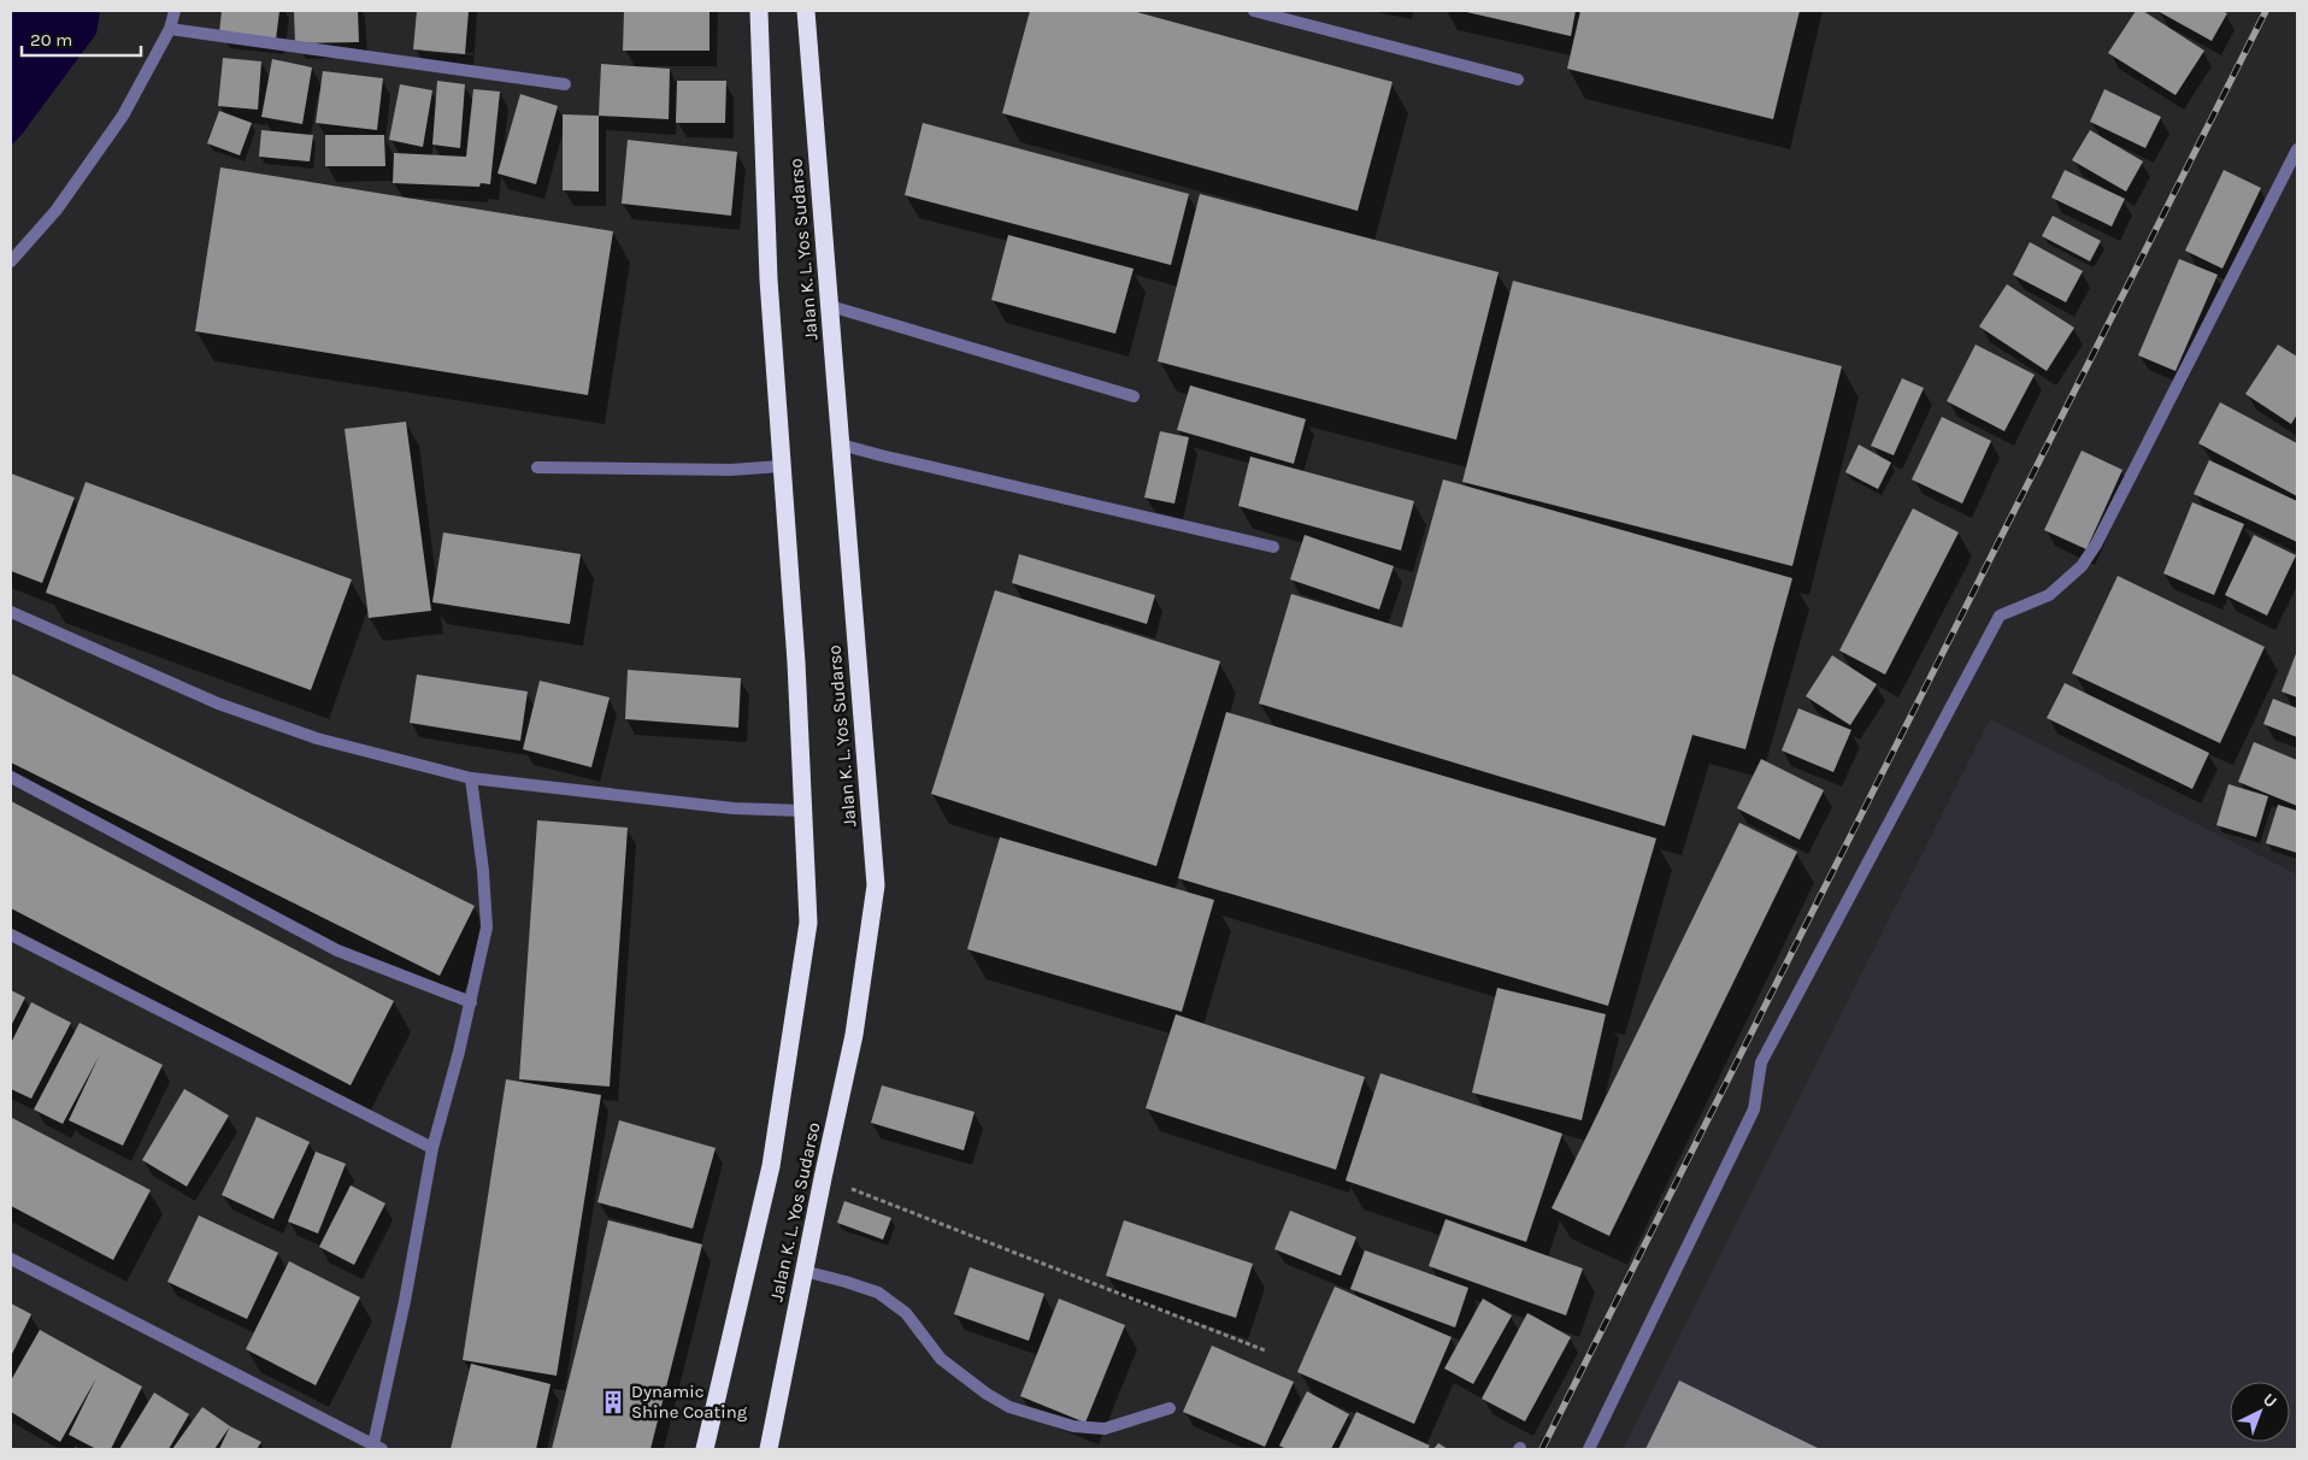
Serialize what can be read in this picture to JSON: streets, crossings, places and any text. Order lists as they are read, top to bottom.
{
  "streets": {
    "highway": ["Jalan K. L. Yos Sudarso"]
  },
  "places": {
    "building": ["Dynamic Shine Coating"]
  },
  "scale_bar": "20 m",
  "north": "top right"
}
